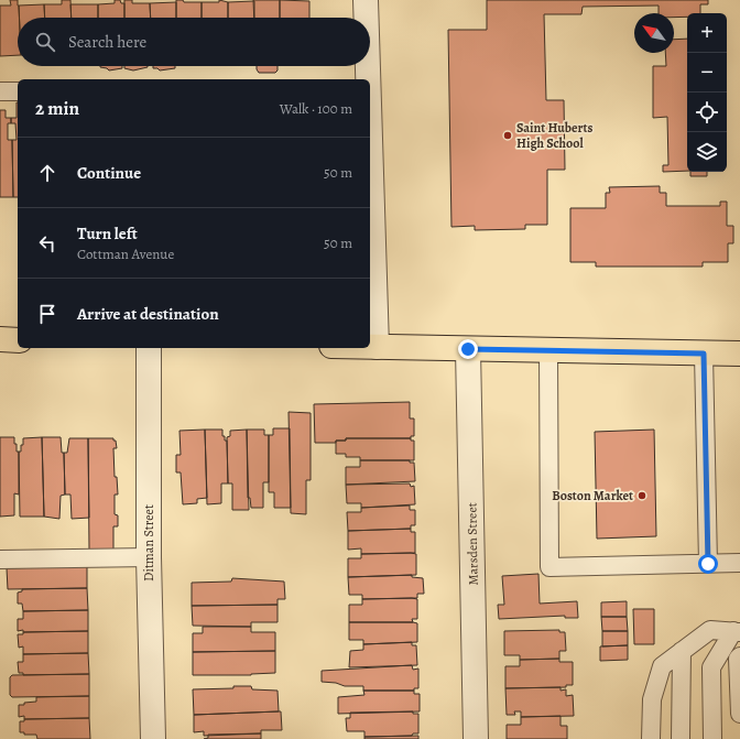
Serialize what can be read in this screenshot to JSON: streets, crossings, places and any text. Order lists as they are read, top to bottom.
{
  "streets": {
    "street": ["Ditman Street", "Marsden Street"]
  },
  "places": ["Saint Huberts High School", "Boston Market"],
  "north": "top left",
  "page": {
    "map_buttons": ["+", "−"],
    "search": "Search here",
    "heading": ["2 min", "Walk · 100 m"],
    "list": [
      ["Continue", "50 m"],
      ["Turn left", "Cottman Avenue", "50 m"],
      "Arrive at destination"
    ]
  }
}
